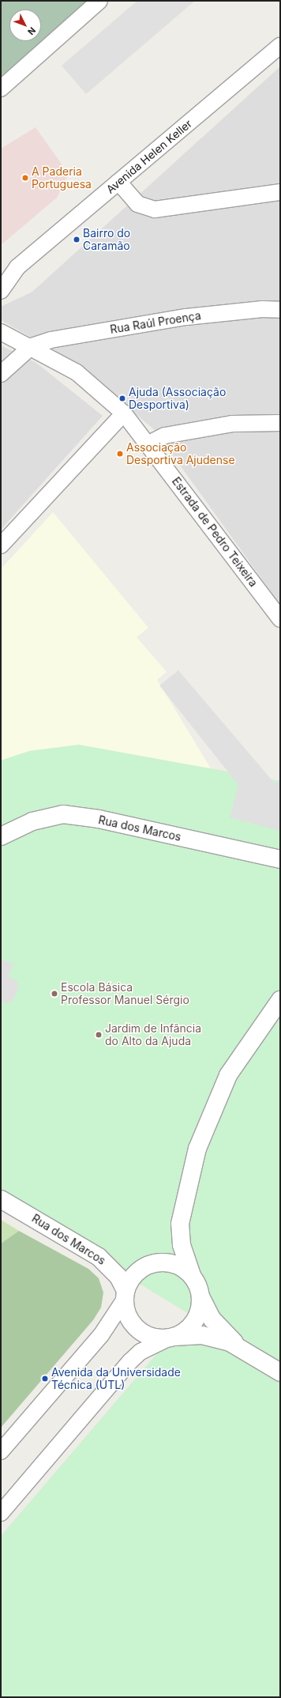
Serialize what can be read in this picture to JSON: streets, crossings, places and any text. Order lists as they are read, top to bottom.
{
  "streets": {
    "street": [
      "Avenida Helen Keller",
      "Rua Raúl Proença",
      "Estrada de Pedro Teixeira",
      "Rua dos Marcos"
    ]
  },
  "crossings": [
    ["Rua Raúl Proença", "Estrada de Pedro Teixeira"]
  ],
  "places": [
    "A Paderia Portuguesa",
    "Bairro do Caramão",
    "Ajuda (Associação Desportiva)",
    "Associação Desportiva Ajudense",
    "Escola Básica Professor Manuel Sérgio",
    "Jardim de Infância do Alto da Ajuda",
    "Avenida da Universidade Técnica (UTL)"
  ],
  "north": "bottom right"
}
